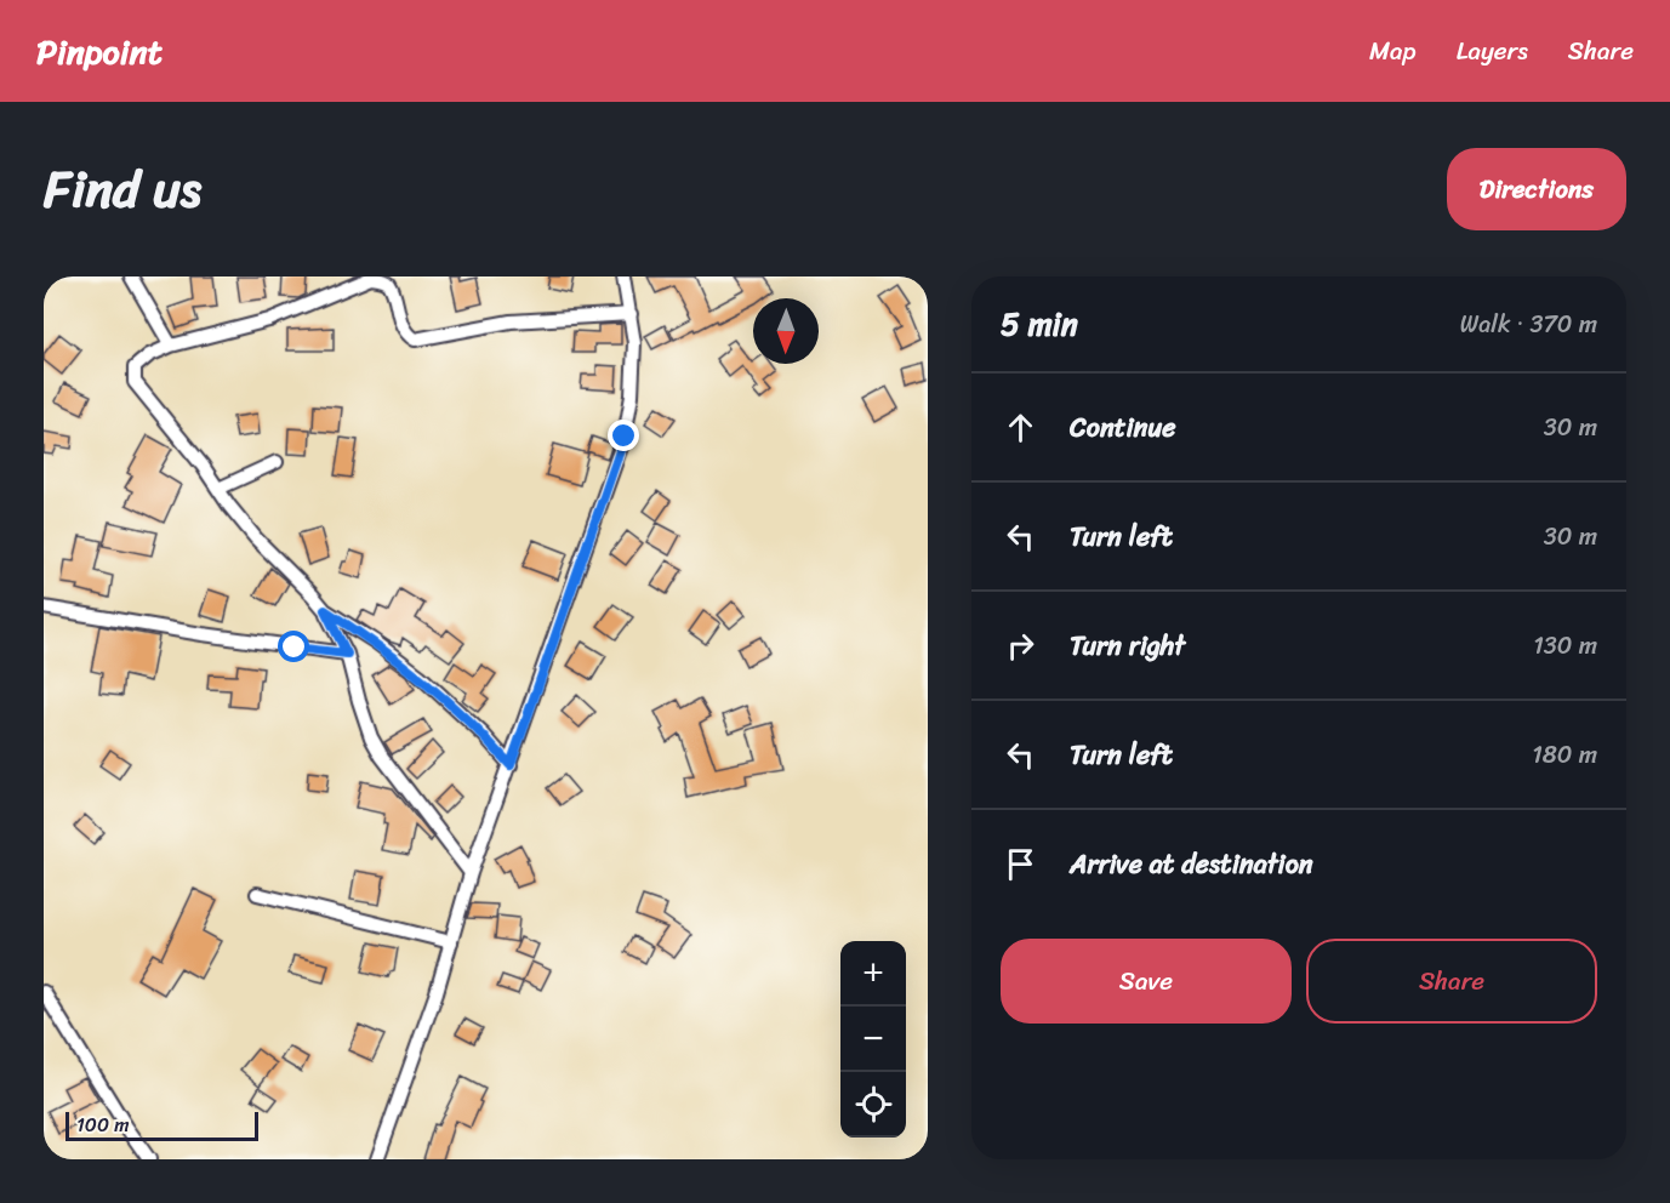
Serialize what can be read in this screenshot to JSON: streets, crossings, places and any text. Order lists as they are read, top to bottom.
{
  "scale_bar": "100 m",
  "north": "bottom",
  "page": {
    "header": "Pinpoint",
    "nav": ["Map", "Layers", "Share"],
    "title": "Find us",
    "buttons": [
      "Directions",
      ["Save", "Share"]
    ],
    "heading": ["5 min", "Walk · 370 m"],
    "list": [
      ["Continue", "30 m"],
      ["Turn left", "30 m"],
      ["Turn right", "130 m"],
      ["Turn left", "180 m"],
      "Arrive at destination"
    ],
    "map_buttons": ["+", "−"],
    "scale": "100 m"
  }
}
